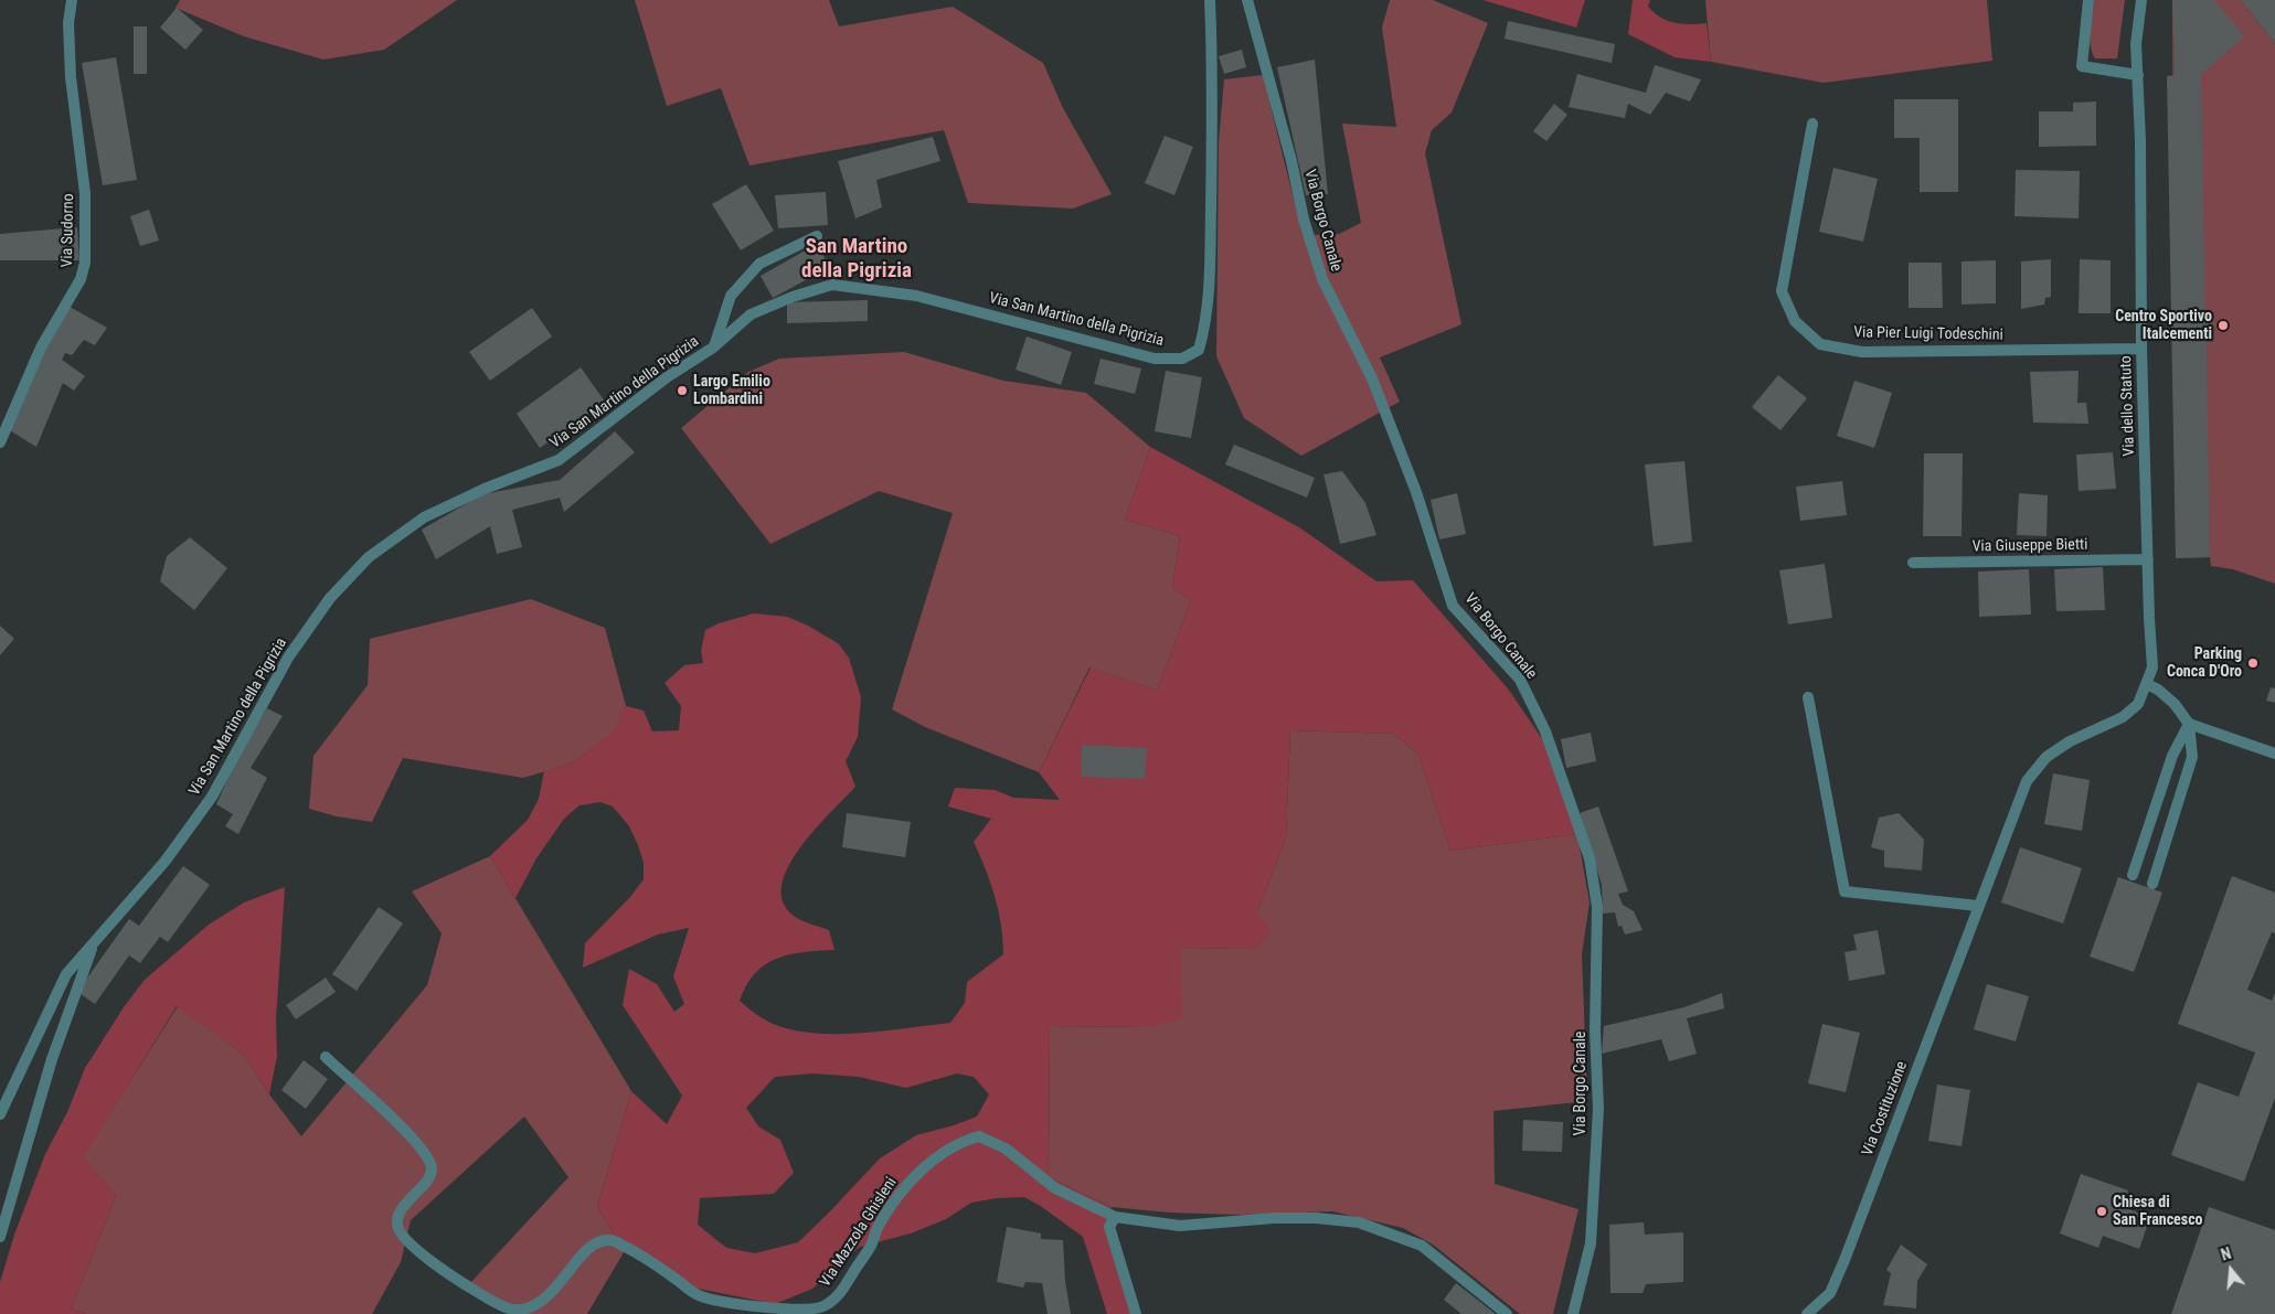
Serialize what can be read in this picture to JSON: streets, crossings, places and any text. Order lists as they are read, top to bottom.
{
  "streets": {
    "street": [
      "Via Borgo Canale",
      "Via Sudorno",
      "Via San Martino della Pigrizia",
      "Via Pier Luigi Todeschini",
      "Via dello Statuto",
      "Via Giuseppe Bietti",
      "Via Costituzione",
      "Via Mazzola Ghisleni"
    ]
  },
  "crossings": [
    ["Via Pier Luigi Todeschini", "Via dello Statuto"],
    ["Via dello Statuto", "Via Giuseppe Bietti"],
    ["Via dello Statuto", "Via Costituzione"]
  ],
  "districts": ["San Martino della Pigrizia"],
  "places": [
    "Centro Sportivo Italcementi",
    "Largo Emilio Lombardini",
    "Parking Conca D'Oro",
    "Chiesa di San Francesco"
  ],
  "north": "top"
}
